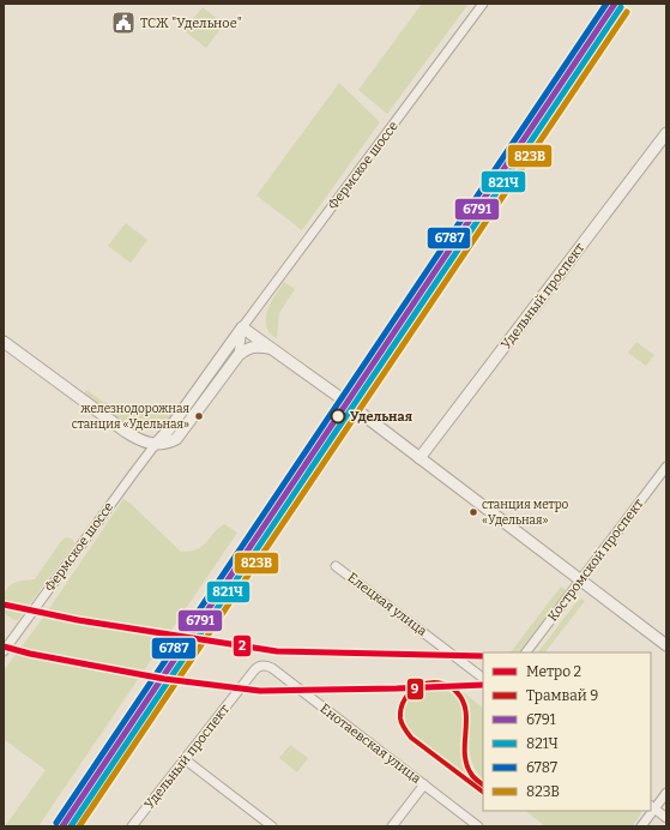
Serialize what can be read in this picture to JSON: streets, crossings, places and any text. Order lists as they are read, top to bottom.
{
  "streets": {
    "street": [
      "Фермское шоссе",
      "Удельный проспект",
      "Костромской проспект",
      "Елецкая улица",
      "Енотаевская улица"
    ]
  },
  "crossings": [
    ["Удельный проспект", "Енотаевская улица"]
  ],
  "places": {
    "public building": ["ТСЖ \"Удельное\""],
    "other": ["железнодорожная станция «Удельная»", "Удельная", "станция метро «Удельная»"]
  },
  "lines": [
    "transit line 6791",
    "transit line 6787",
    "transit line 821Ч",
    "transit line 823В",
    "metro line 2",
    "tram line 9"
  ],
  "legend": [
    "Метро 2",
    "Трамвай 9",
    "6791",
    "821Ч",
    "6787",
    "823В"
  ]
}
